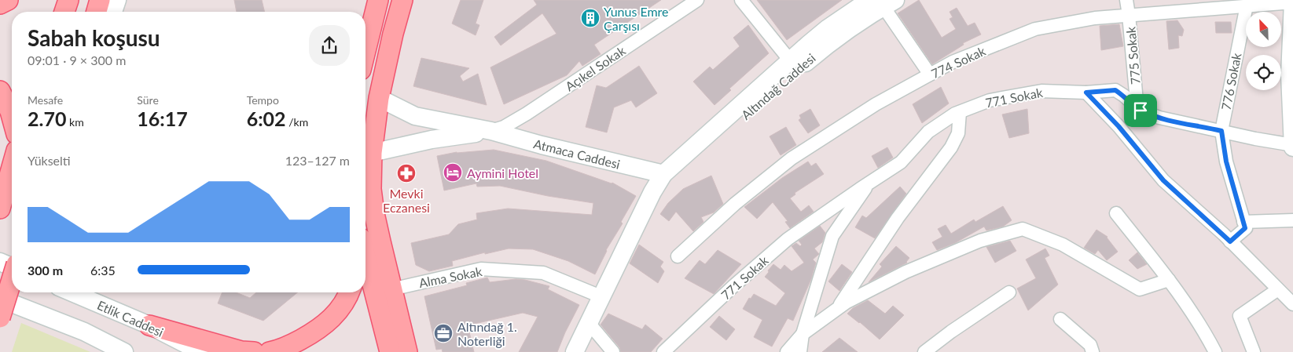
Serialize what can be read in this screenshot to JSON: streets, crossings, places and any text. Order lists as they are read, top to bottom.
{
  "streets": {
    "main road": ["Altındağ Caddesi", "Atmaca Caddesi", "Etlik Caddesi"],
    "street": [
      "775 Sokak",
      "774 Sokak",
      "Açıkel Sokak",
      "776 Sokak",
      "771 Sokak",
      "Alma Sokak"
    ]
  },
  "crossings": [
    ["775 Sokak", "774 Sokak"],
    ["775 Sokak", "771 Sokak"],
    ["774 Sokak", "776 Sokak"],
    ["Açıkel Sokak", "Atmaca Caddesi"],
    ["Altındağ Caddesi", "Atmaca Caddesi"],
    ["Altındağ Caddesi", "Alma Sokak"]
  ],
  "places": {
    "building": ["Yunus Emre Çarşısı"],
    "hotel": ["Aymini Hotel"],
    "pharmacy": ["Mevki Eczanesi"],
    "office": ["Altındağ 1. Noterliği"]
  },
  "north": "top left",
  "page": {
    "heading": ["Sabah koşusu", "09:01 · 9 × 300 m"],
    "stats": [
      ["Mesafe", "2.70 km"],
      ["Süre", "16:17"],
      ["Tempo", "6:02 /km"]
    ],
    "chart": ["Yükselti", "123–127 m"],
    "list": [
      {
        "name": "300 m",
        "note": "6:35"
      }
    ]
  }
}
